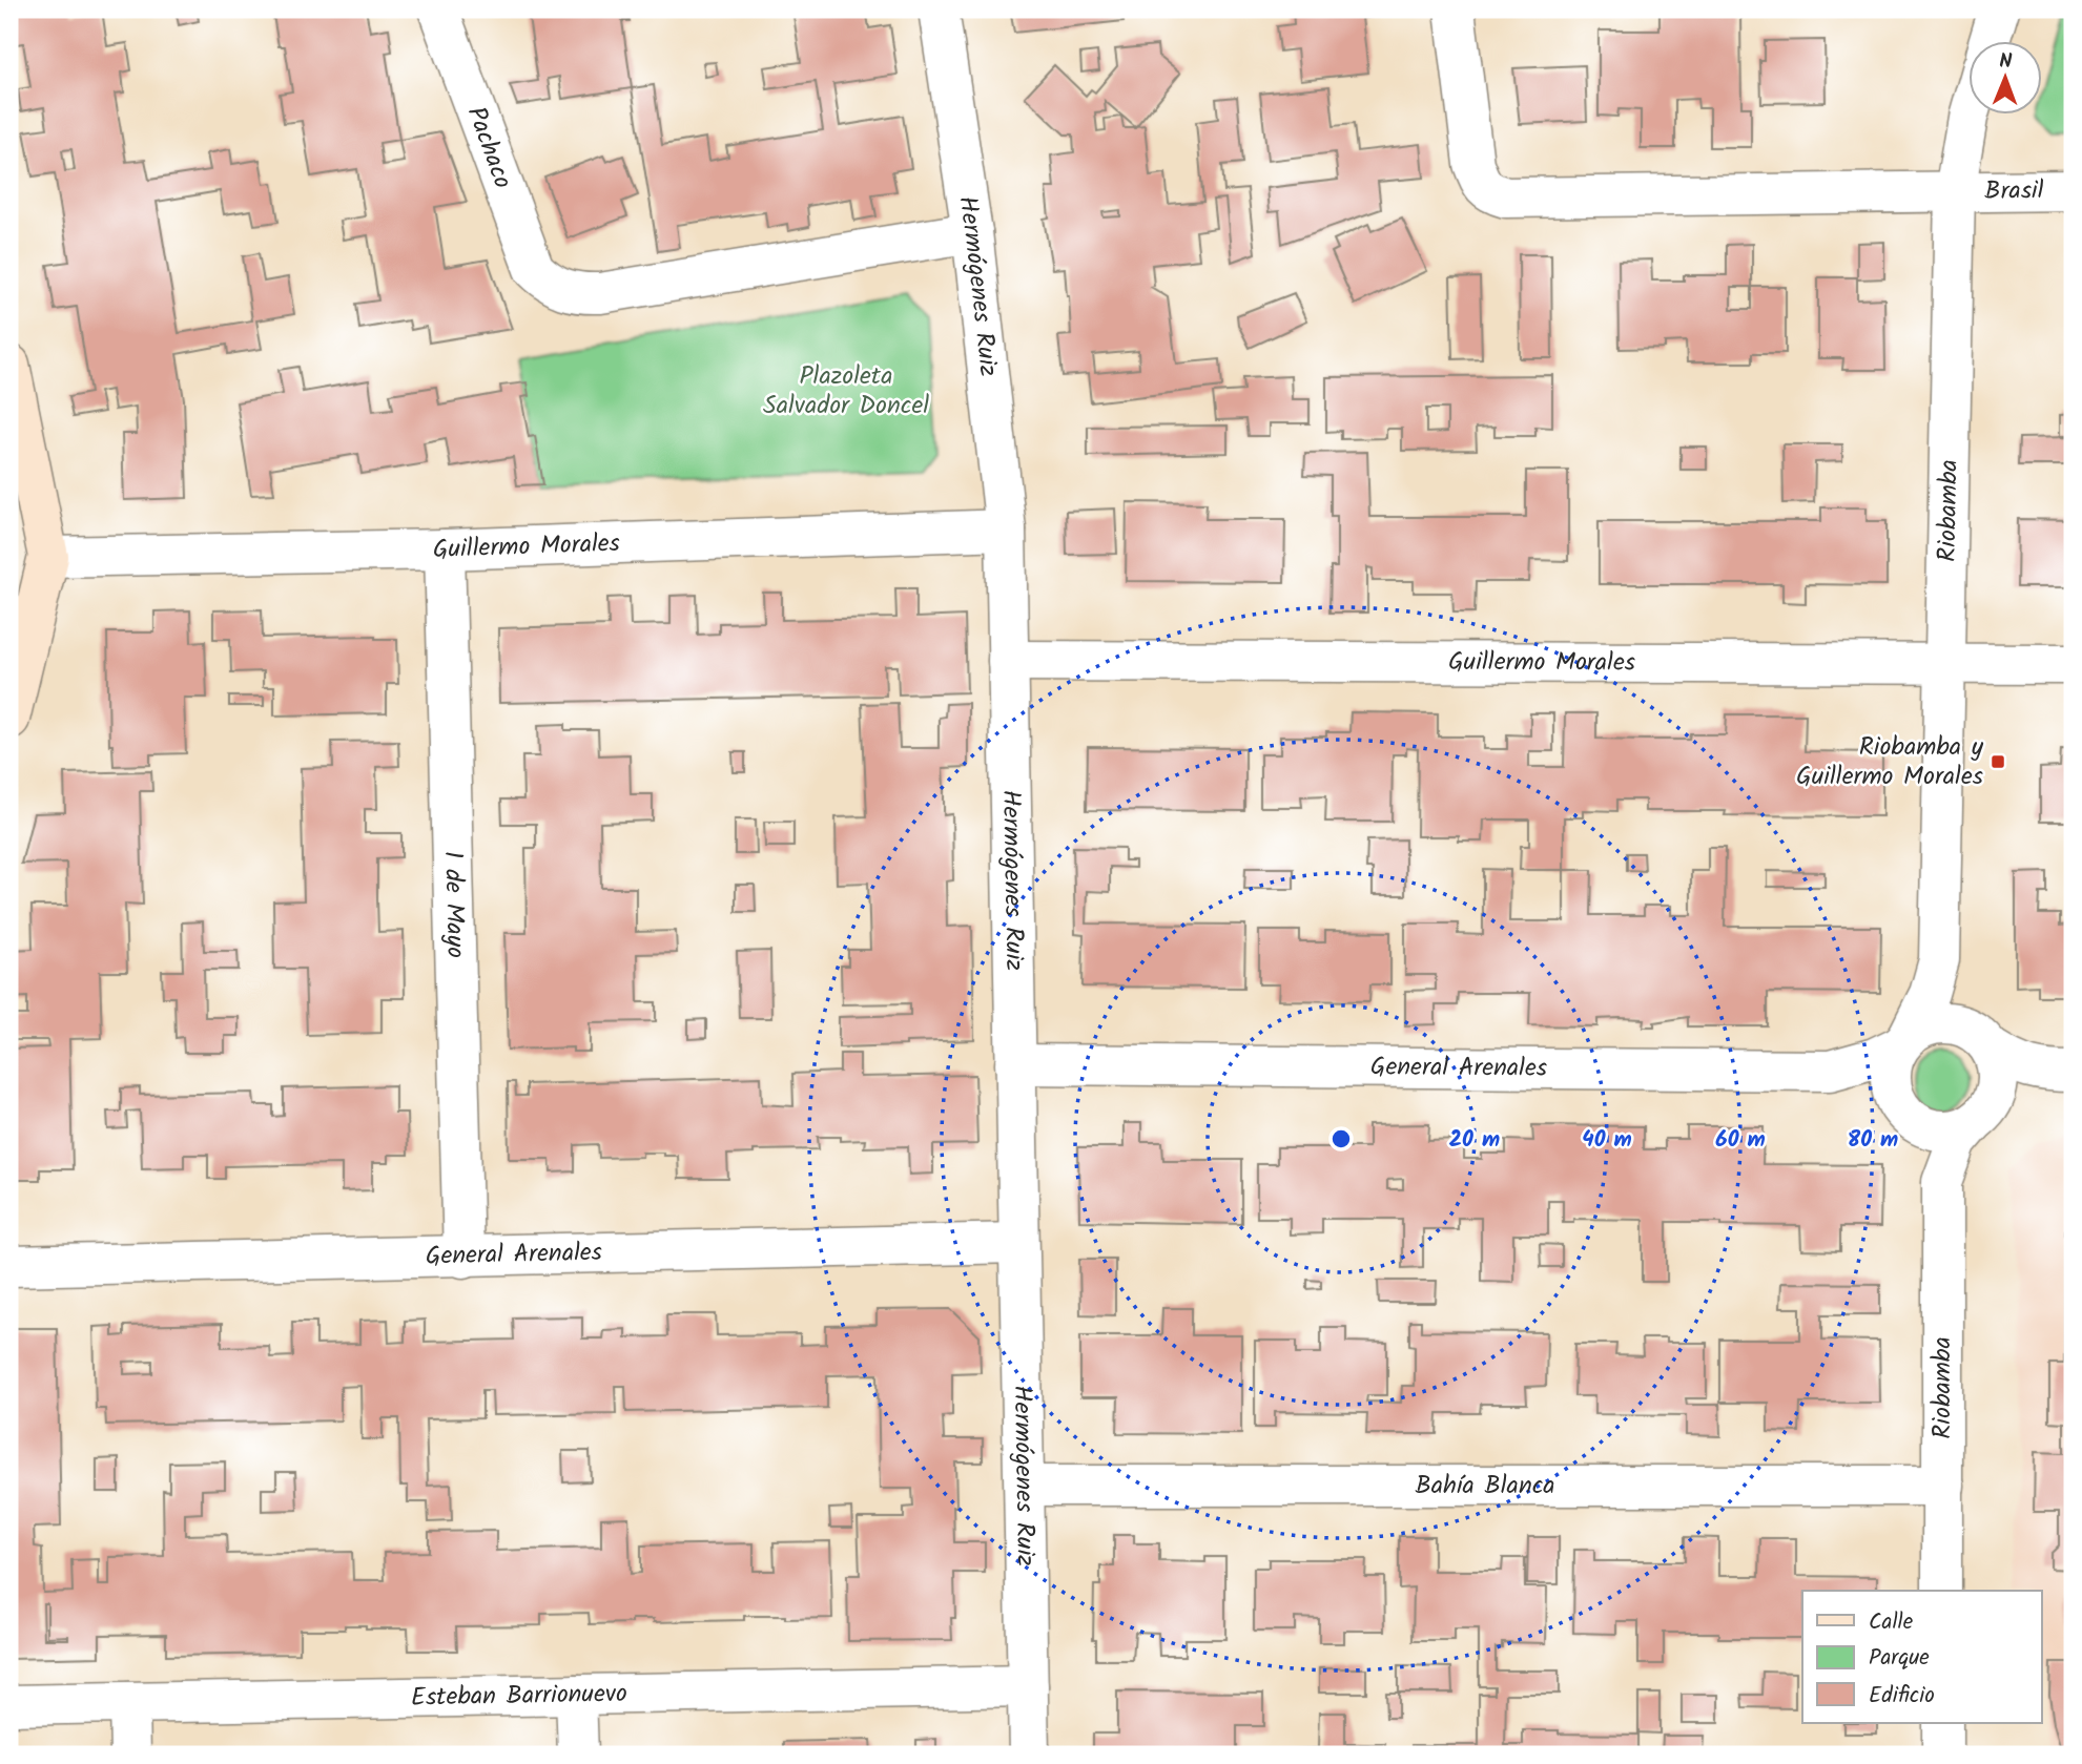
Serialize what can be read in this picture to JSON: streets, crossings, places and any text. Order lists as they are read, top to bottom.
{
  "streets": {
    "street": [
      "Pachaco",
      "Brasil",
      "Hermógenes Ruiz",
      "Riobamba",
      "Guillermo Morales",
      "1 de Mayo",
      "General Arenales",
      "Bahía Blanca",
      "Esteban Barrionuevo"
    ]
  },
  "crossings": [
    ["Pachaco", "Hermógenes Ruiz"],
    ["Brasil", "Riobamba"],
    ["Hermógenes Ruiz", "Guillermo Morales"],
    ["Hermógenes Ruiz", "General Arenales"],
    ["Hermógenes Ruiz", "Bahía Blanca"],
    ["Hermógenes Ruiz", "Esteban Barrionuevo"],
    ["Riobamba", "Guillermo Morales"],
    ["Riobamba", "General Arenales"],
    ["Riobamba", "Bahía Blanca"],
    ["Guillermo Morales", "1 de Mayo"],
    ["1 de Mayo", "General Arenales"]
  ],
  "parks": ["Plazoleta Salvador Doncel"],
  "places": {
    "transit": ["Riobamba y Guillermo Morales"]
  },
  "legend": ["Calle", "Parque", "Edificio"],
  "north": "top",
  "rings": [
    "20 m",
    "40 m",
    "60 m",
    "80 m"
  ]
}
